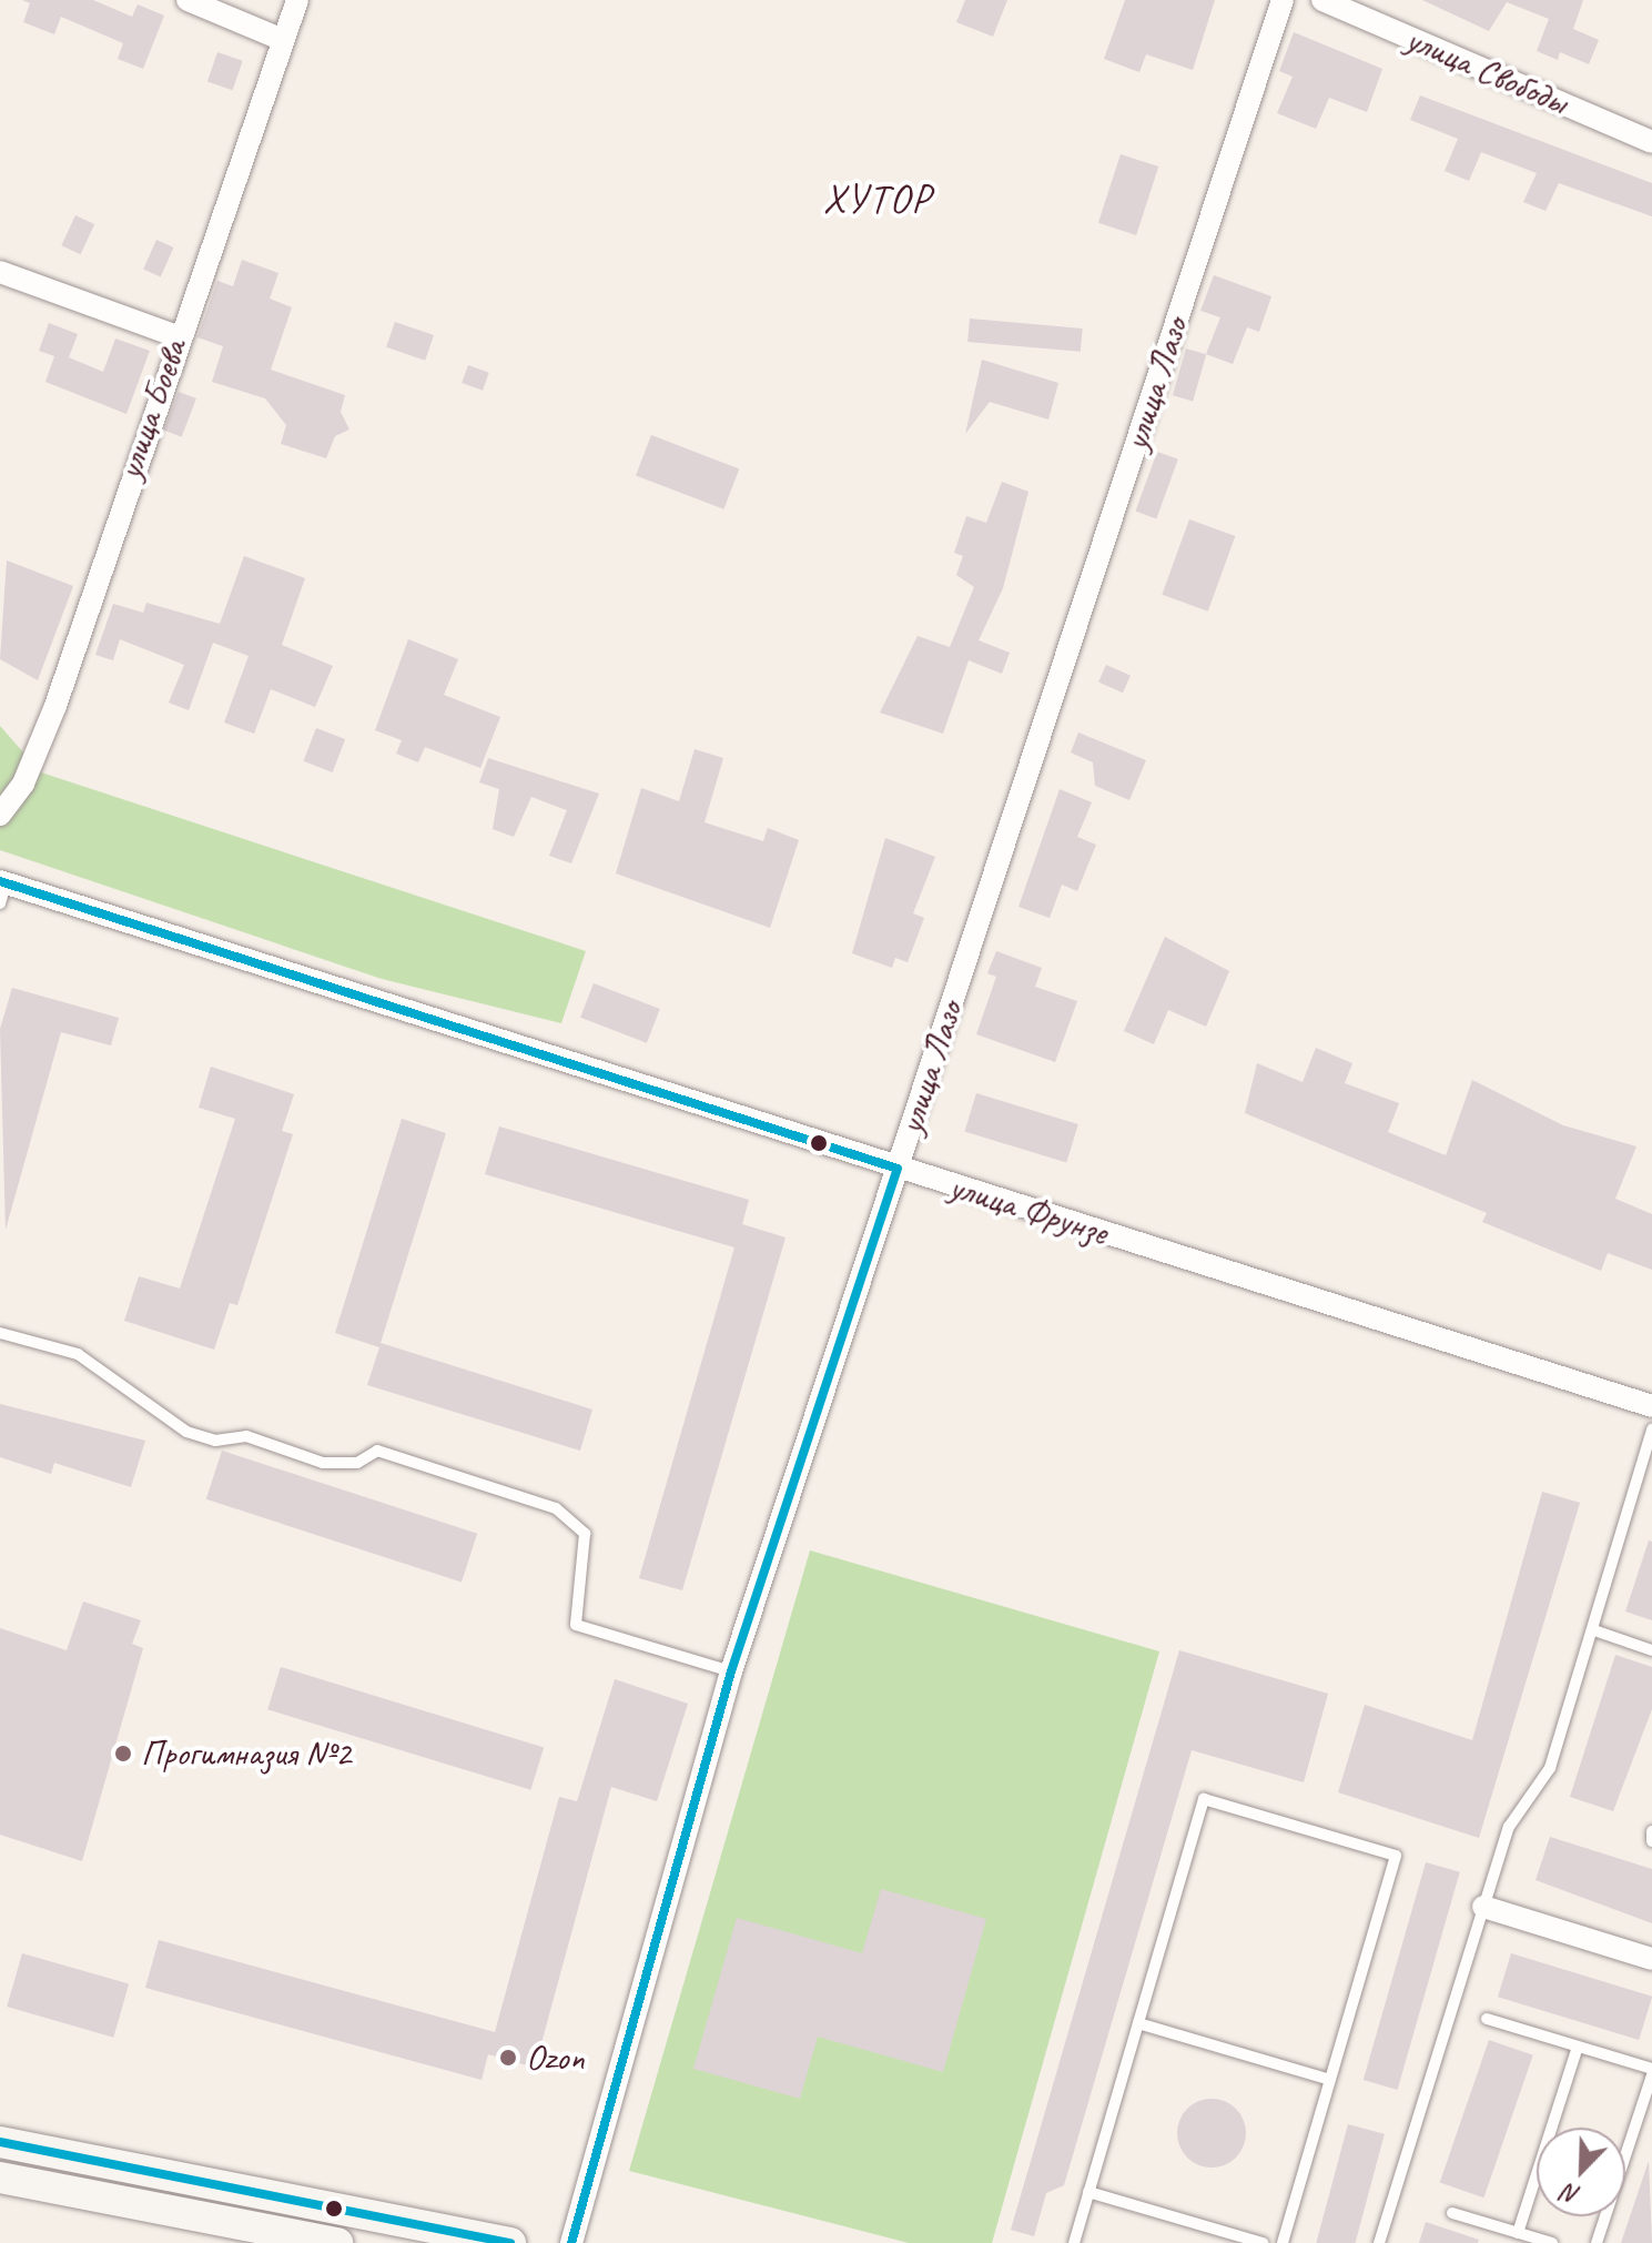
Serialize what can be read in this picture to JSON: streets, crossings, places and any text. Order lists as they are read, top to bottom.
{
  "streets": {
    "street": [
      "улица Свободы",
      "улица Лазо",
      "улица Боева",
      "улица Фрунзе"
    ]
  },
  "crossings": [
    ["улица Лазо", "улица Фрунзе"]
  ],
  "districts": ["ХУТОР"],
  "places": ["Прогимназия №2", "Ozon"],
  "north": "bottom left"
}
